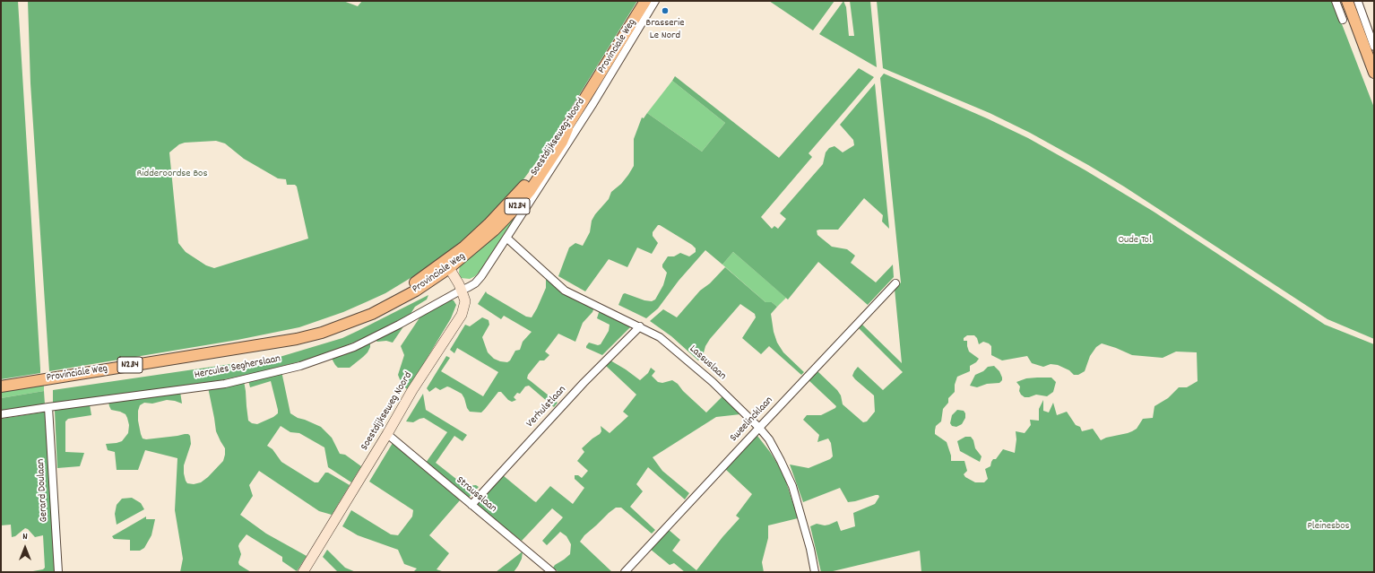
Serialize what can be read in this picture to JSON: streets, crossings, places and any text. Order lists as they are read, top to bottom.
{
  "streets": {
    "main road": ["Provinciale Weg", "N234", "Soestdijkseweg Noord"],
    "street": [
      "Soestdijkseweg-Noord",
      "Lassuslaan",
      "Hercules Segherslaan",
      "Verhulstlaan",
      "Sweelincklaan",
      "Gerard Doulaan",
      "Strausslaan"
    ]
  },
  "crossings": [
    ["Provinciale Weg", "Soestdijkseweg Noord"],
    ["Soestdijkseweg-Noord", "Lassuslaan"],
    ["Soestdijkseweg-Noord", "Hercules Segherslaan"],
    ["Lassuslaan", "Verhulstlaan"],
    ["Lassuslaan", "Sweelincklaan"],
    ["Hercules Segherslaan", "Soestdijkseweg Noord"],
    ["Hercules Segherslaan", "Gerard Doulaan"],
    ["Verhulstlaan", "Strausslaan"],
    ["Soestdijkseweg Noord", "Strausslaan"]
  ],
  "parks": ["Ridderoordse Bos", "Oude Tol", "Pleinesbos"],
  "places": ["Brasserie Le Nord"],
  "north": "top"
}
